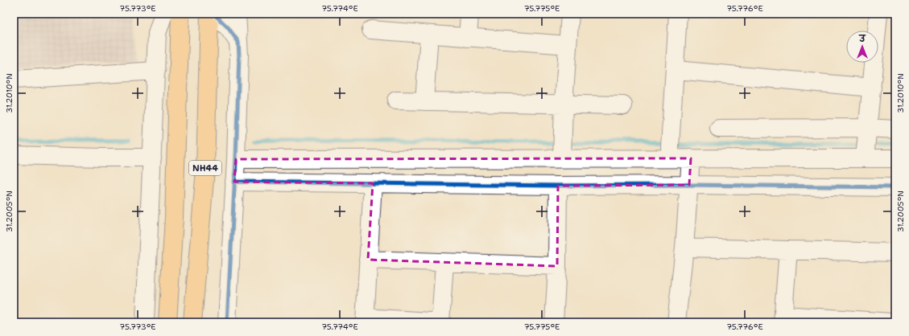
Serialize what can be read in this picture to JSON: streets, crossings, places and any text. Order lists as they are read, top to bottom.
{
  "streets": {
    "highway": ["NH44"]
  },
  "north": "top",
  "coordinates": [
    "75.773°E",
    "75.774°E",
    "75.775°E",
    "75.776°E",
    "31.2010°N",
    "31.2005°N"
  ]
}
